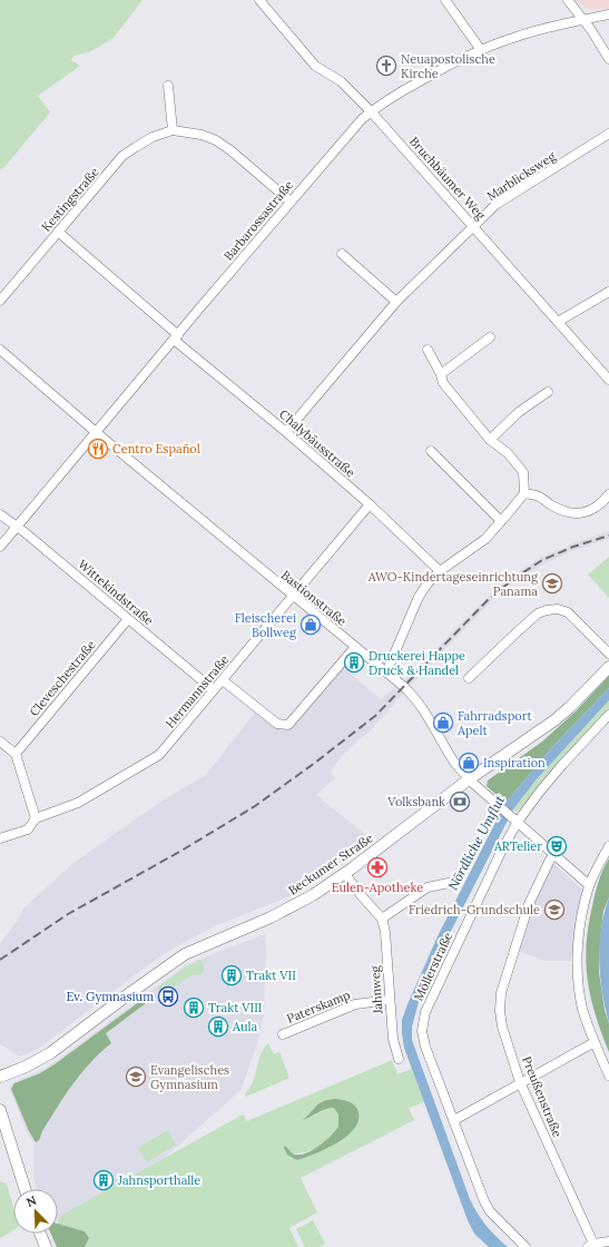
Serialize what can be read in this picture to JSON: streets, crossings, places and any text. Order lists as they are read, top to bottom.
{
  "streets": {
    "main road": ["Beckumer Straße"],
    "street": [
      "Marblicksweg",
      "Bruchbäumer Weg",
      "Kestingstraße",
      "Barbarossastraße",
      "Chalybäusstraße",
      "Wittekindstraße",
      "Bastionstraße",
      "Cleveschestraße",
      "Hermannstraße",
      "Möllerstraße",
      "Jahnweg",
      "Paterskamp",
      "Preußenstraße"
    ]
  },
  "crossings": [
    ["Marblicksweg", "Bruchbäumer Weg"],
    ["Marblicksweg", "Chalybäusstraße"],
    ["Bruchbäumer Weg", "Barbarossastraße"],
    ["Kestingstraße", "Barbarossastraße"],
    ["Kestingstraße", "Chalybäusstraße"],
    ["Barbarossastraße", "Chalybäusstraße"],
    ["Barbarossastraße", "Wittekindstraße"],
    ["Barbarossastraße", "Bastionstraße"],
    ["Chalybäusstraße", "Hermannstraße"],
    ["Wittekindstraße", "Cleveschestraße"],
    ["Wittekindstraße", "Hermannstraße"],
    ["Bastionstraße", "Hermannstraße"],
    ["Bastionstraße", "Beckumer Straße"],
    ["Bastionstraße", "Möllerstraße"],
    ["Bastionstraße", "Preußenstraße"],
    ["Jahnweg", "Paterskamp"]
  ],
  "water": ["Nördliche Umflut"],
  "places": {
    "church": ["Neuapostolische Kirche"],
    "restaurant": ["Centro Español"],
    "school or university": ["AWO-Kindertageseinrichtung Panama", "Friedrich-Grundschule", "Evangelisches Gymnasium"],
    "shop": ["Fleischerei Bollweg", "Fahrradsport Apelt", "Inspiration"],
    "building": [
      "Druckerei Happe Druck & Handel",
      "Trakt VII",
      "Trakt VIII",
      "Aula",
      "Jahnsporthalle"
    ],
    "bank": ["Volksbank"],
    "theatre": ["ARTelier"],
    "pharmacy": ["Eulen-Apotheke"],
    "bus stop": ["Ev. Gymnasium"]
  },
  "north": "top left"
}
